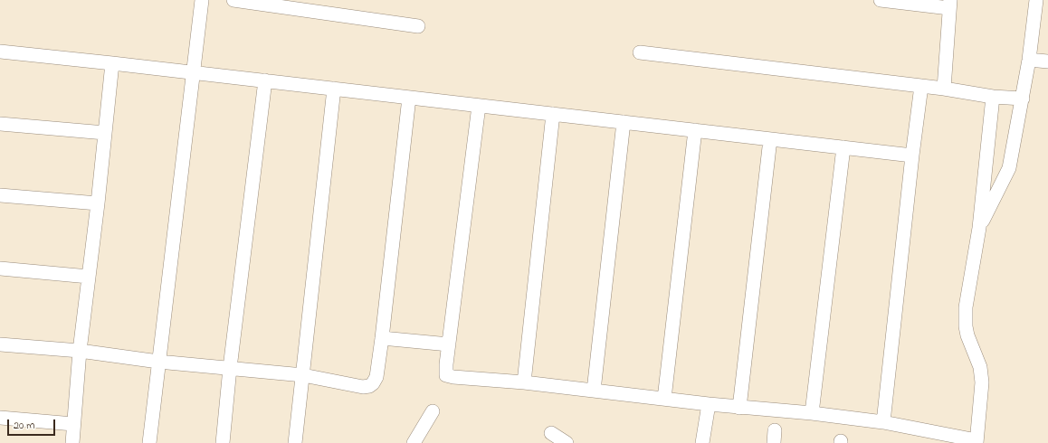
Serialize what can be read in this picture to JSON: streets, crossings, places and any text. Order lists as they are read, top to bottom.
{
  "scale_bar": "20 m"
}
